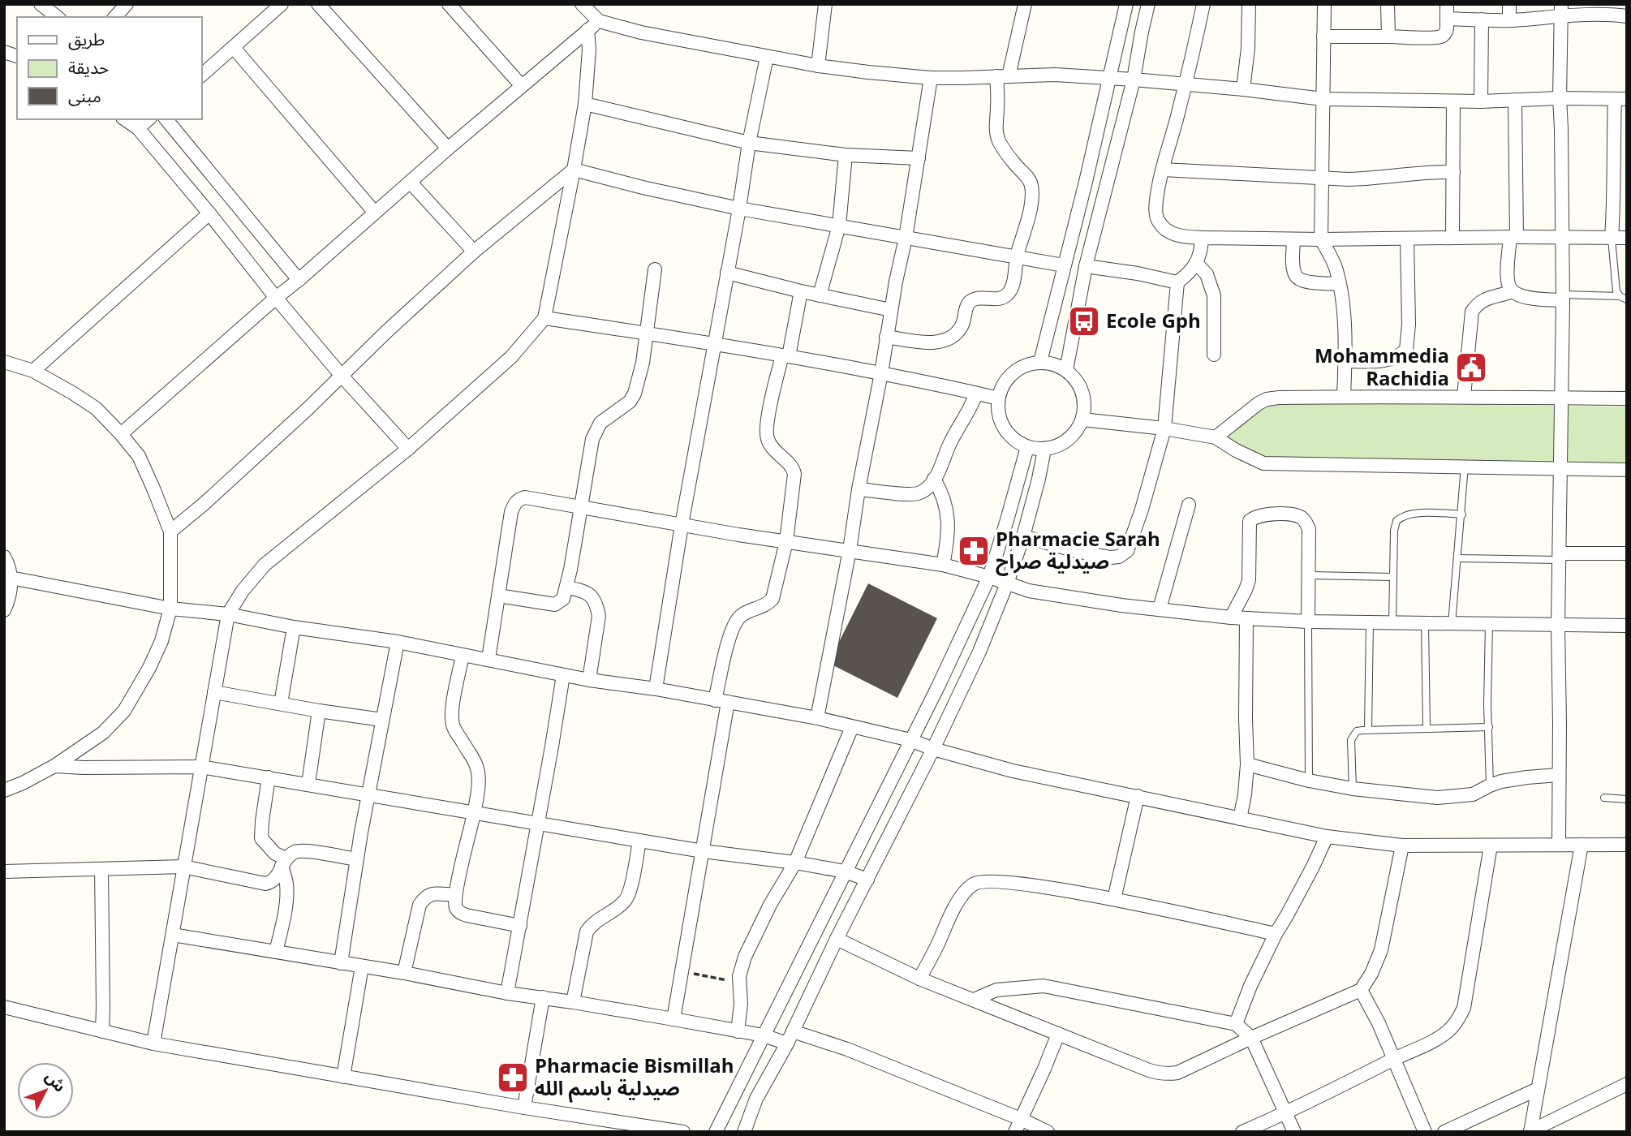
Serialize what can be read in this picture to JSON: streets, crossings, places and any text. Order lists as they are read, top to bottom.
{
  "places": {
    "bus stop": ["Ecole Gph"],
    "public building": ["Mohammedia Rachidia"],
    "pharmacy": ["Pharmacie Sarah صيدلية صراح", "Pharmacie Bismillah صيدلية باسم الله"]
  },
  "legend": ["طريق", "حديقة", "مبنى"],
  "north": "top right"
}
